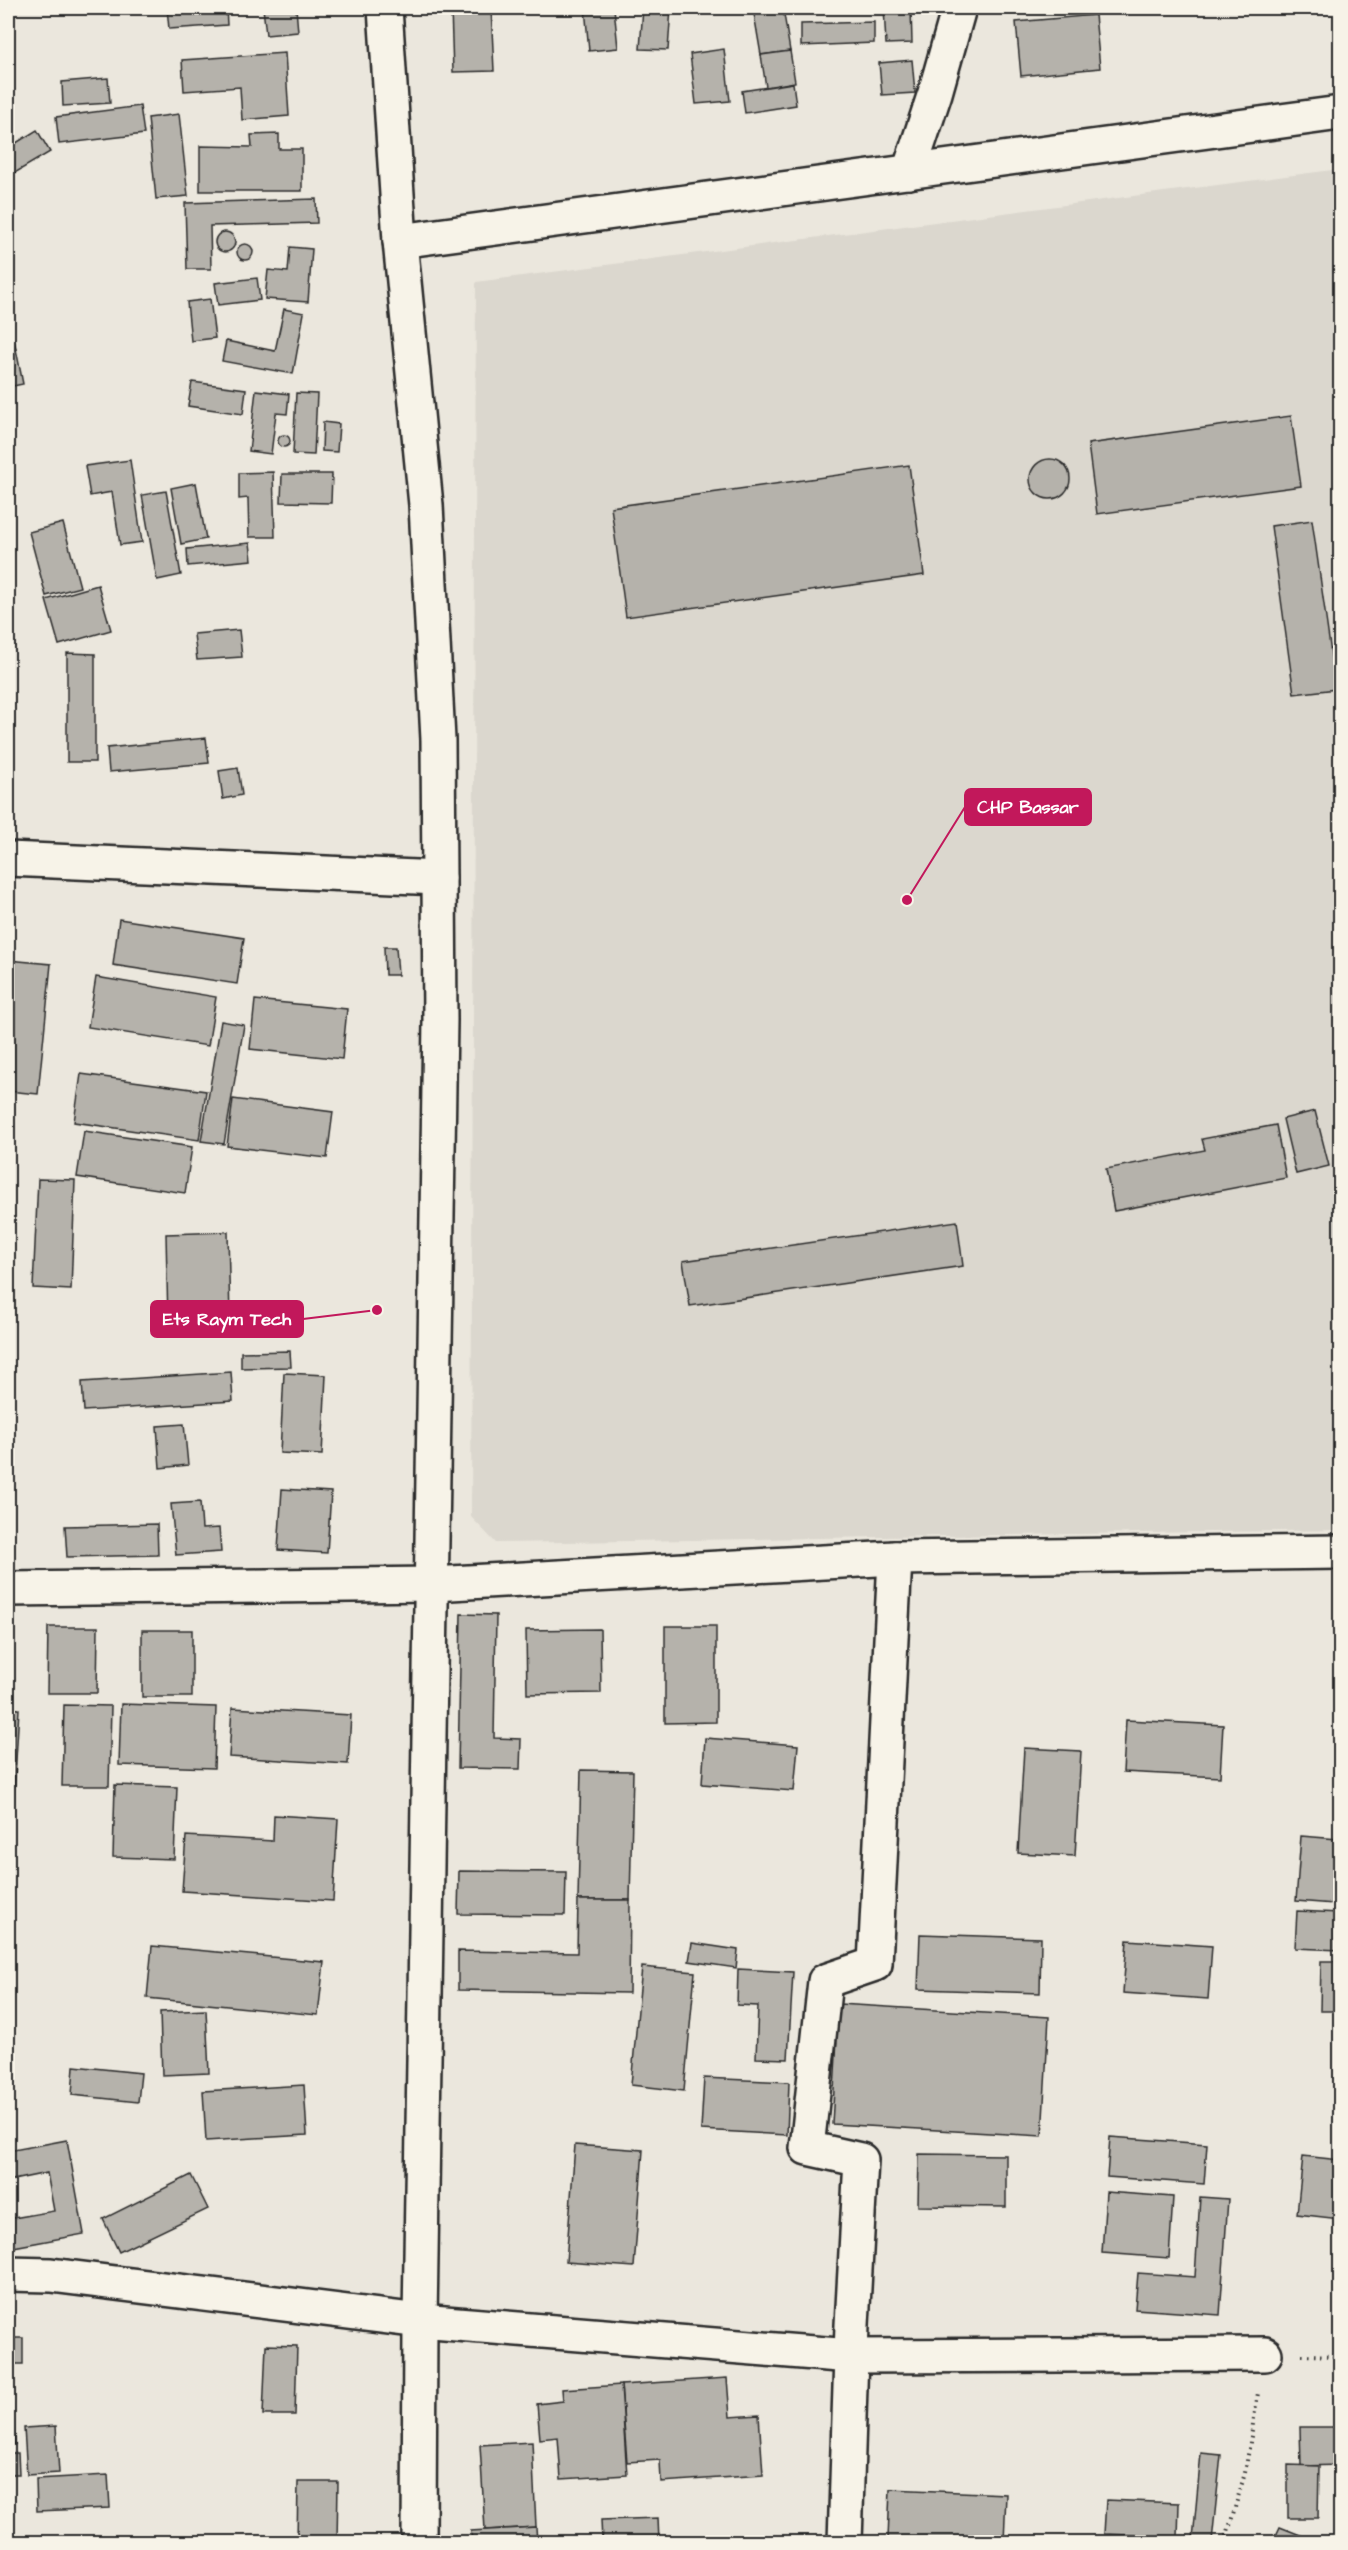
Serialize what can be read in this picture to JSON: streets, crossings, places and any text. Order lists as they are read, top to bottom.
{
  "places": ["CHP Bassar", "Ets Raym Tech"]
}
